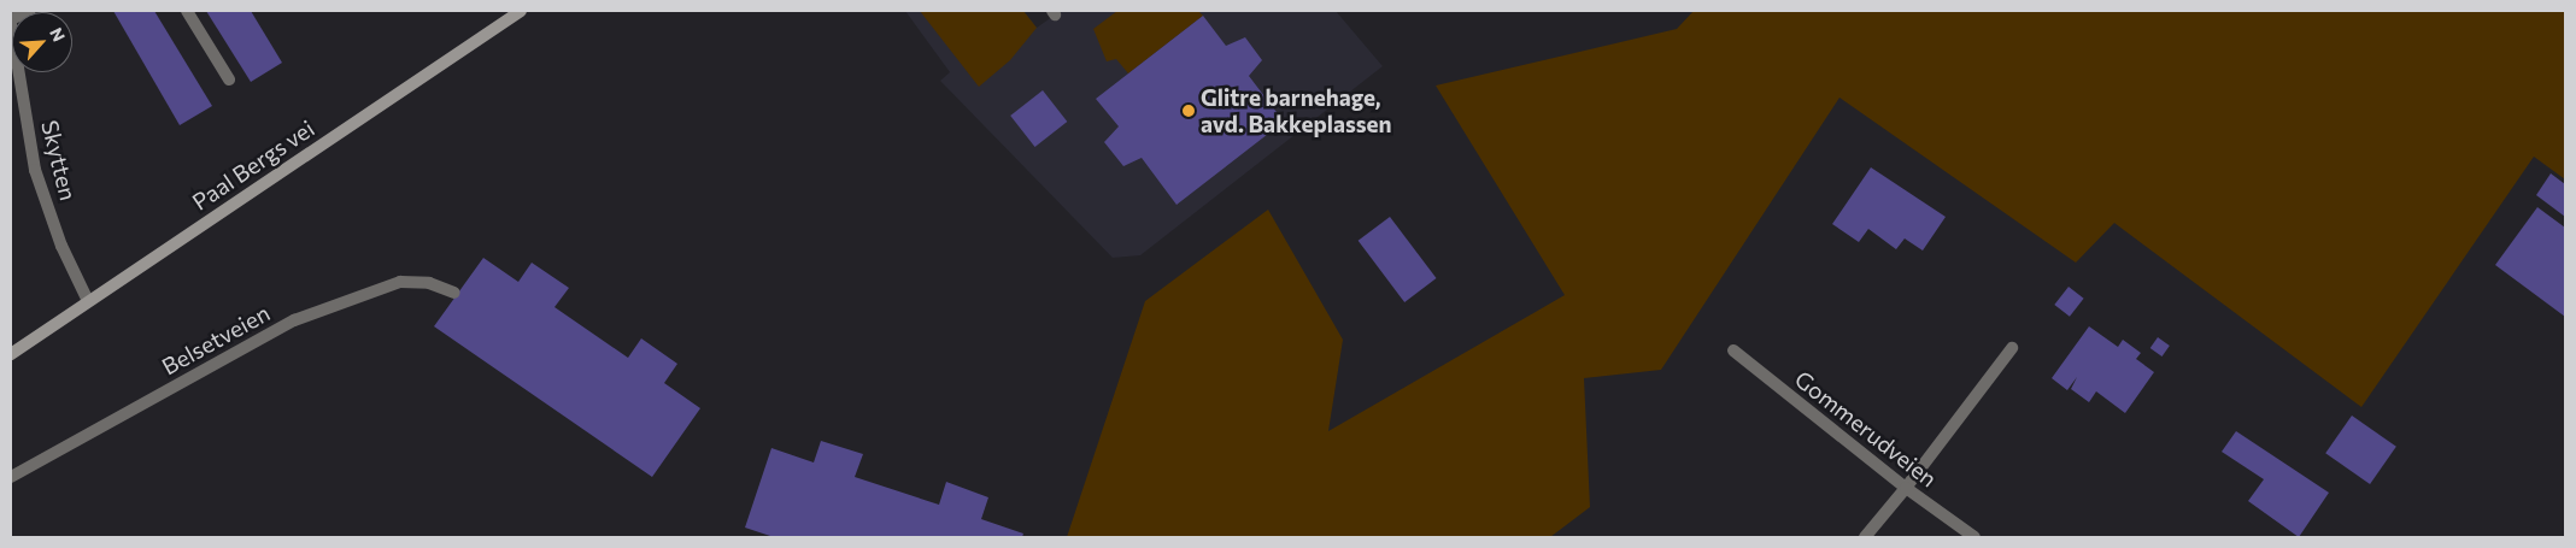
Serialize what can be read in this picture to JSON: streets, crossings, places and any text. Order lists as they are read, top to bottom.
{
  "streets": {
    "street": [
      "Skytten",
      "Paal Bergs vei",
      "Belsetveien",
      "Gommerudveien"
    ]
  },
  "crossings": [
    ["Skytten", "Paal Bergs vei"]
  ],
  "places": ["Glitre barnehage, avd. Bakkeplassen"],
  "north": "top right"
}
